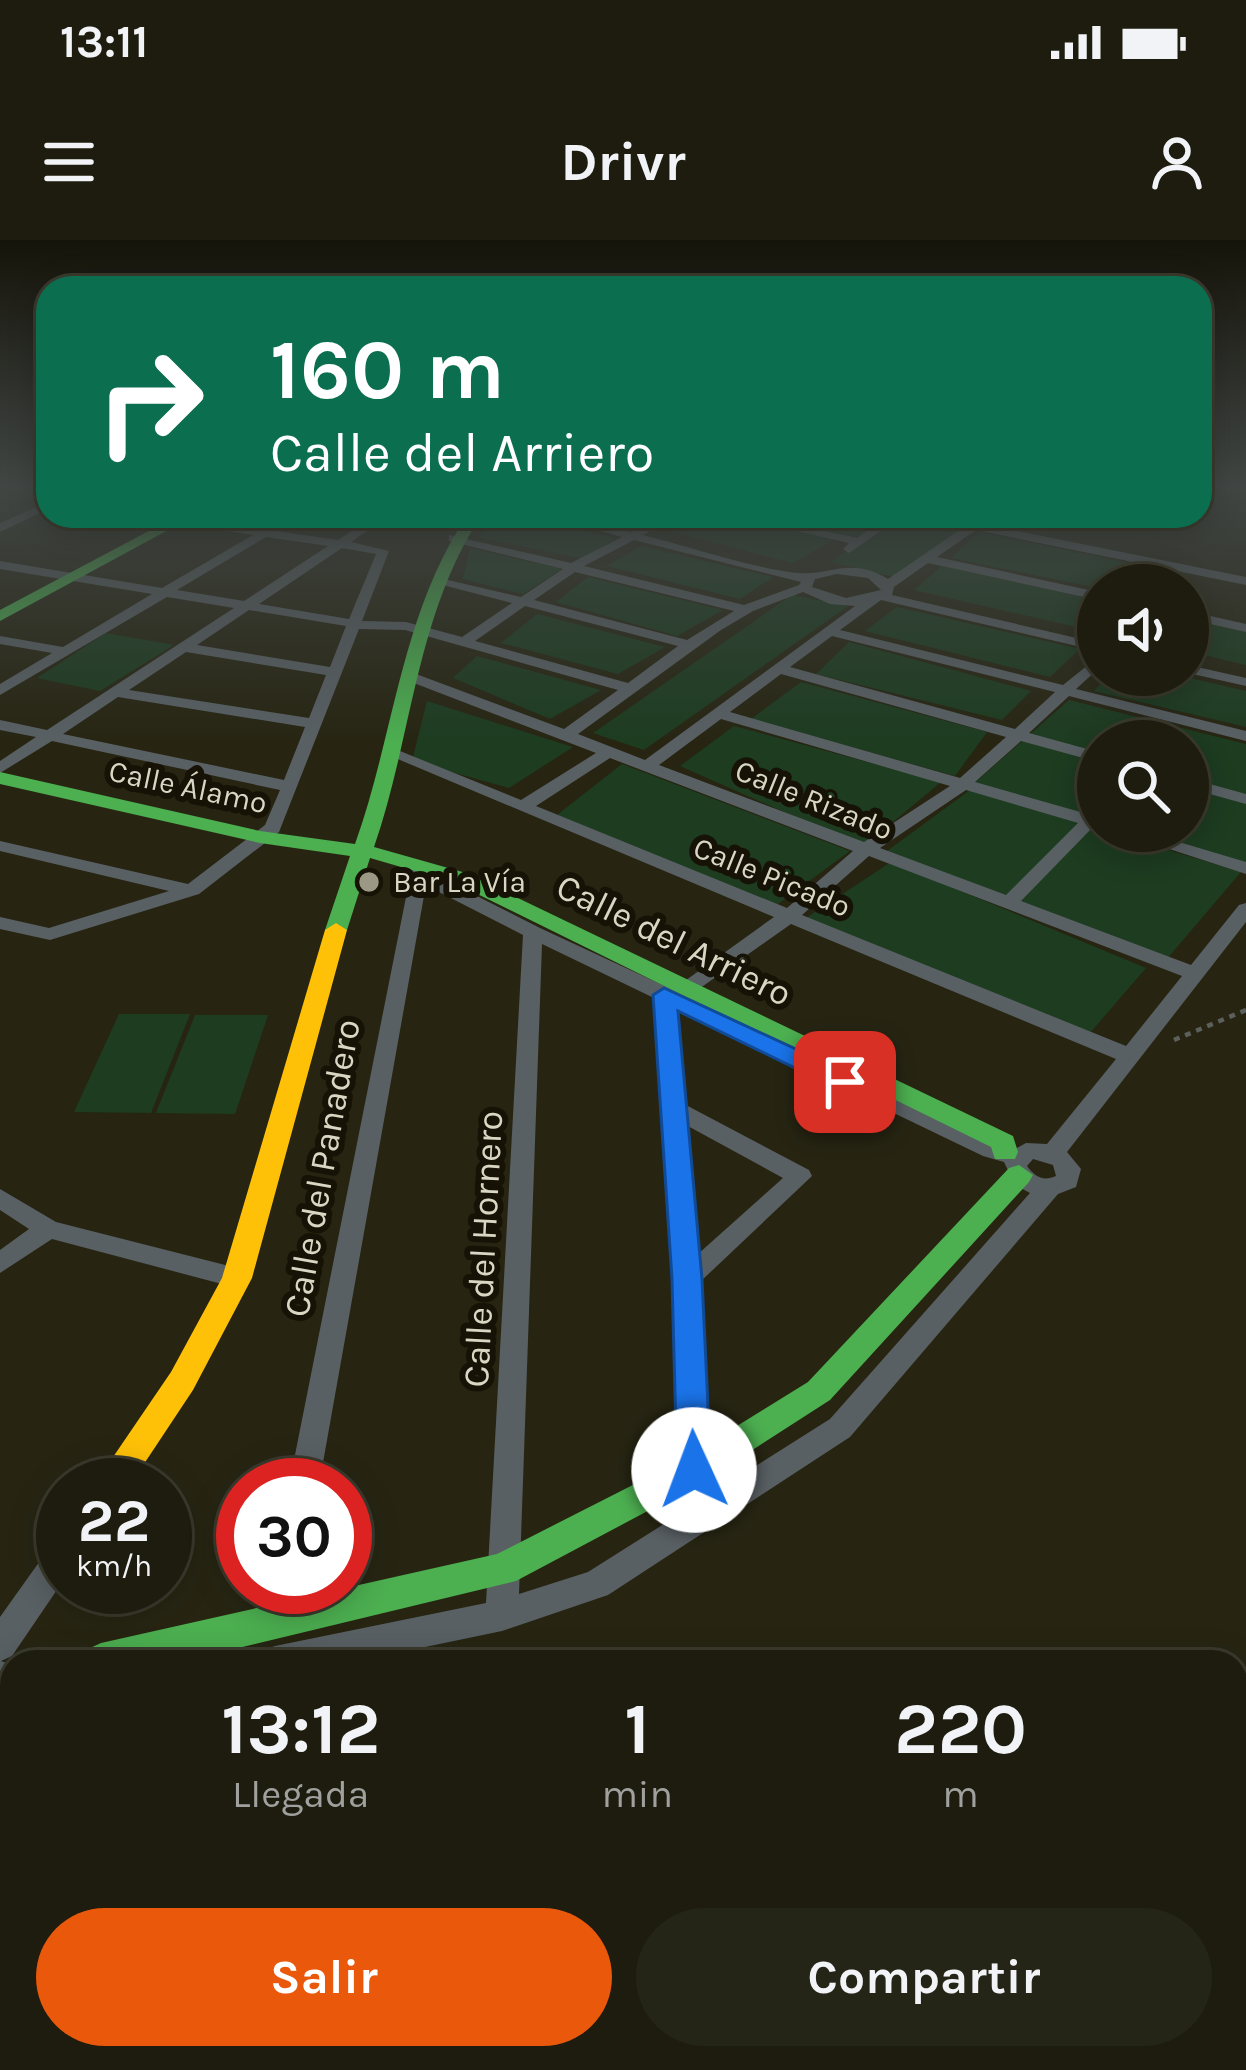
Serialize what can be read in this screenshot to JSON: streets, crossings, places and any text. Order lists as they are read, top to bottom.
{
  "streets": {
    "street": [
      "Calle Álamo",
      "Calle Rizado",
      "Calle Picado",
      "Calle del Arriero",
      "Calle del Panadero",
      "Calle del Hornero"
    ]
  },
  "crossings": [
    ["Calle Álamo", "Calle del Arriero"],
    ["Calle del Arriero", "Calle del Panadero"],
    ["Calle del Arriero", "Calle del Hornero"]
  ],
  "places": ["Bar La Vía"],
  "page": {
    "status": "13:11",
    "header": "Drivr",
    "turn": ["160 m", "Calle del Arriero"],
    "speed": "22 km/h",
    "limit": "30",
    "eta": [
      "13:12",
      "Llegada",
      "1",
      "min",
      "220",
      "m"
    ],
    "buttons": ["Salir", "Compartir"]
  }
}
